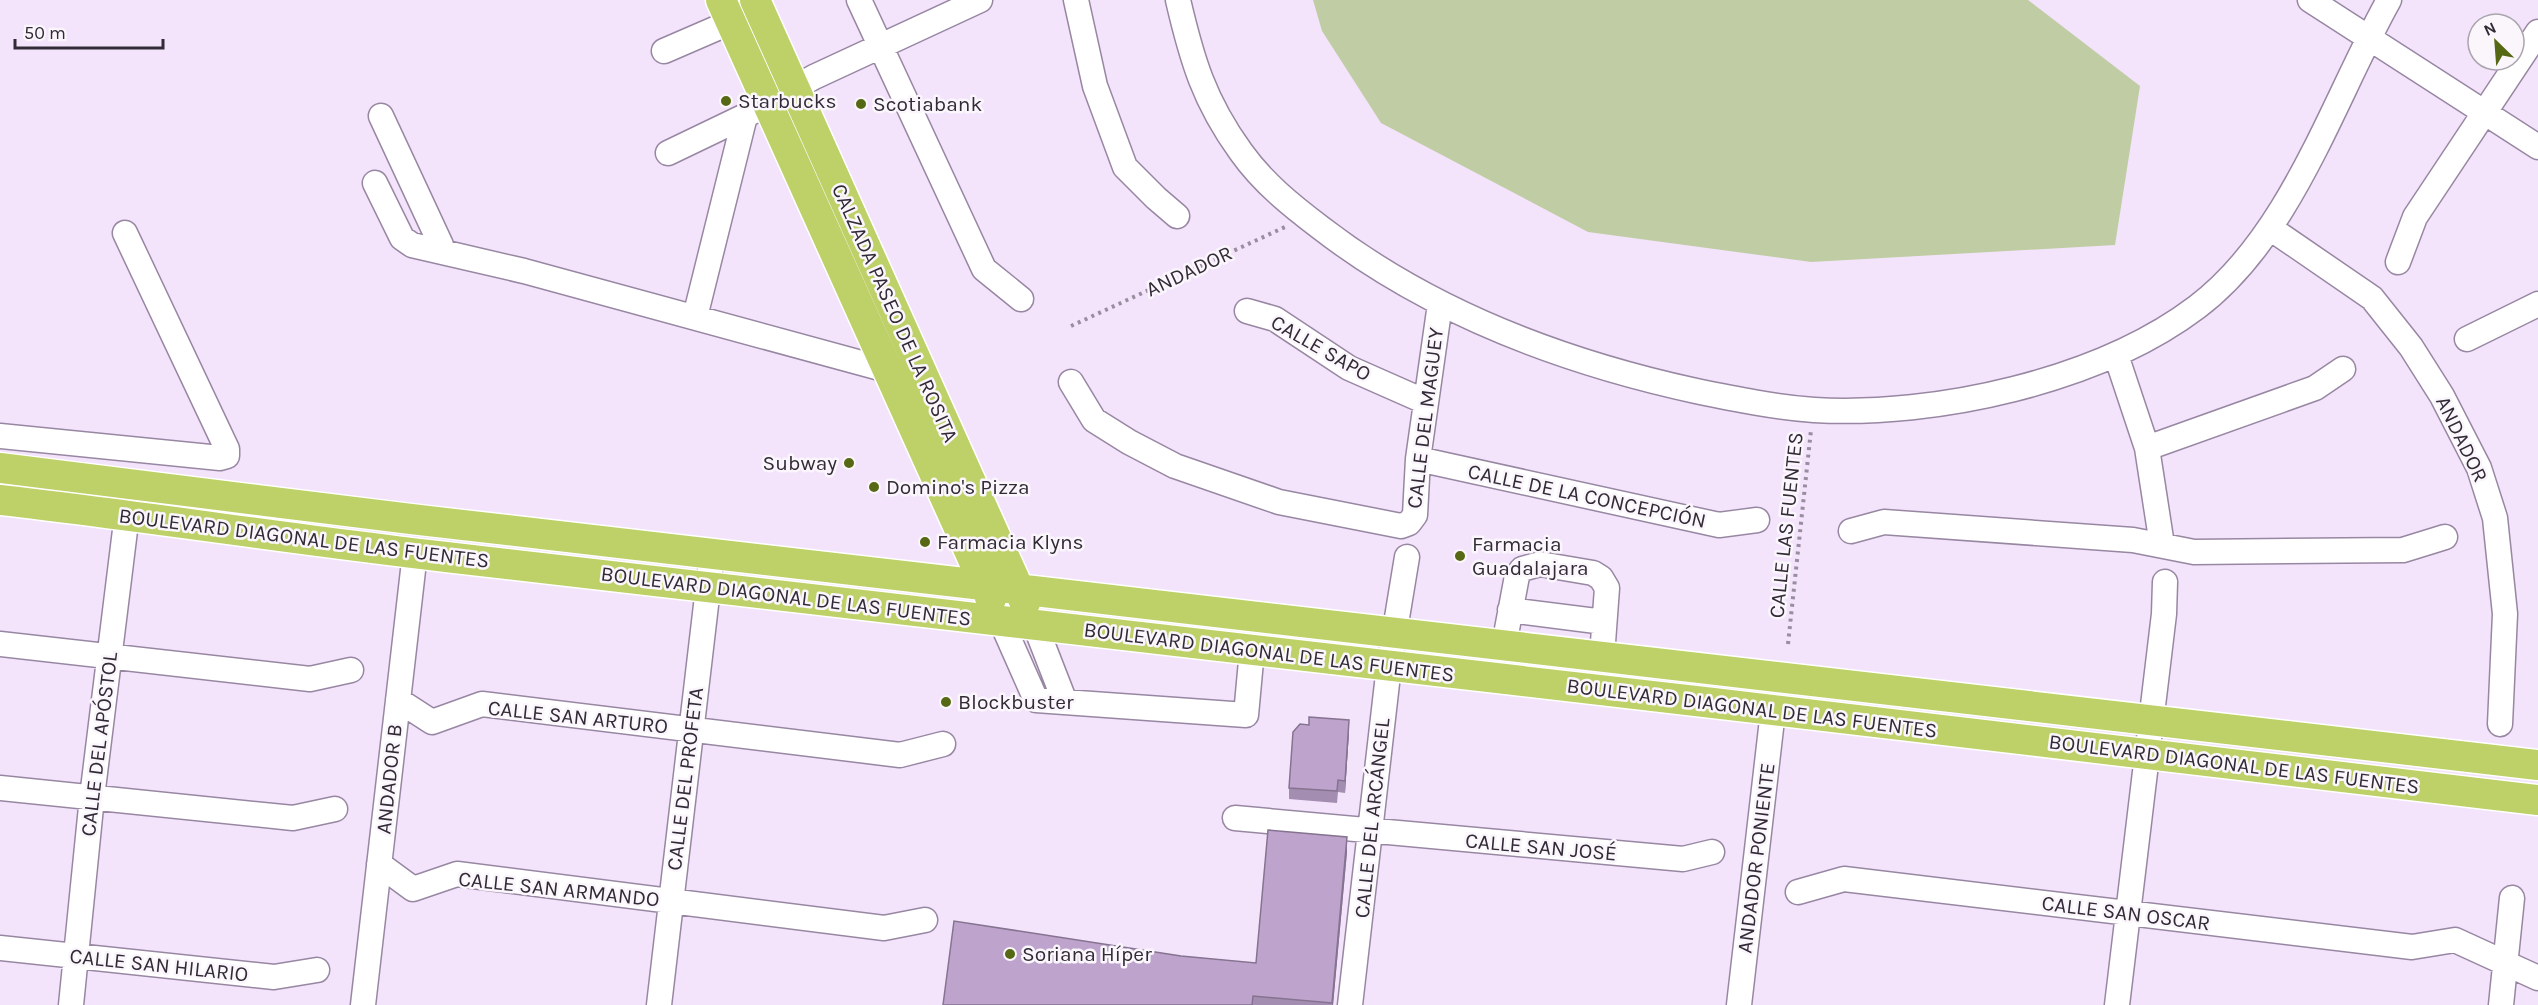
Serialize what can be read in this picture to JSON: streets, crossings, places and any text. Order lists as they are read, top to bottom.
{
  "streets": {
    "main road": ["CALZADA PASEO DE LA ROSITA", "BOULEVARD DIAGONAL DE LAS FUENTES"],
    "street": [
      "ANDADOR",
      "CALLE SAPO",
      "CALLE DEL MAGUEY",
      "CALLE DE LA CONCEPCIÓN",
      "CALLE SAN ARTURO",
      "CALLE DEL APÓSTOL",
      "ANDADOR B",
      "CALLE DEL PROFETA",
      "CALLE DEL ARCÁNGEL",
      "CALLE SAN JOSÉ",
      "ANDADOR PONIENTE",
      "CALLE SAN ARMANDO",
      "CALLE SAN OSCAR",
      "CALLE SAN HILARIO"
    ],
    "path": ["CALLE LAS FUENTES"]
  },
  "crossings": [
    ["CALZADA PASEO DE LA ROSITA", "BOULEVARD DIAGONAL DE LAS FUENTES"],
    ["CALLE SAPO", "CALLE DEL MAGUEY"],
    ["CALLE DEL MAGUEY", "CALLE DE LA CONCEPCIÓN"],
    ["BOULEVARD DIAGONAL DE LAS FUENTES", "CALLE DEL APÓSTOL"],
    ["BOULEVARD DIAGONAL DE LAS FUENTES", "ANDADOR B"],
    ["BOULEVARD DIAGONAL DE LAS FUENTES", "CALLE DEL PROFETA"],
    ["BOULEVARD DIAGONAL DE LAS FUENTES", "CALLE DEL ARCÁNGEL"],
    ["BOULEVARD DIAGONAL DE LAS FUENTES", "ANDADOR PONIENTE"],
    ["CALLE SAN ARTURO", "ANDADOR B"],
    ["CALLE SAN ARTURO", "CALLE DEL PROFETA"],
    ["CALLE DEL APÓSTOL", "CALLE SAN HILARIO"],
    ["ANDADOR B", "CALLE SAN ARMANDO"],
    ["CALLE DEL PROFETA", "CALLE SAN ARMANDO"],
    ["CALLE DEL ARCÁNGEL", "CALLE SAN JOSÉ"]
  ],
  "places": [
    "Starbucks",
    "Scotiabank",
    "Subway",
    "Domino's Pizza",
    "Farmacia Klyns",
    "Farmacia Guadalajara",
    "Blockbuster",
    "Soriana Híper"
  ],
  "scale_bar": "50 m",
  "north": "top left"
}
